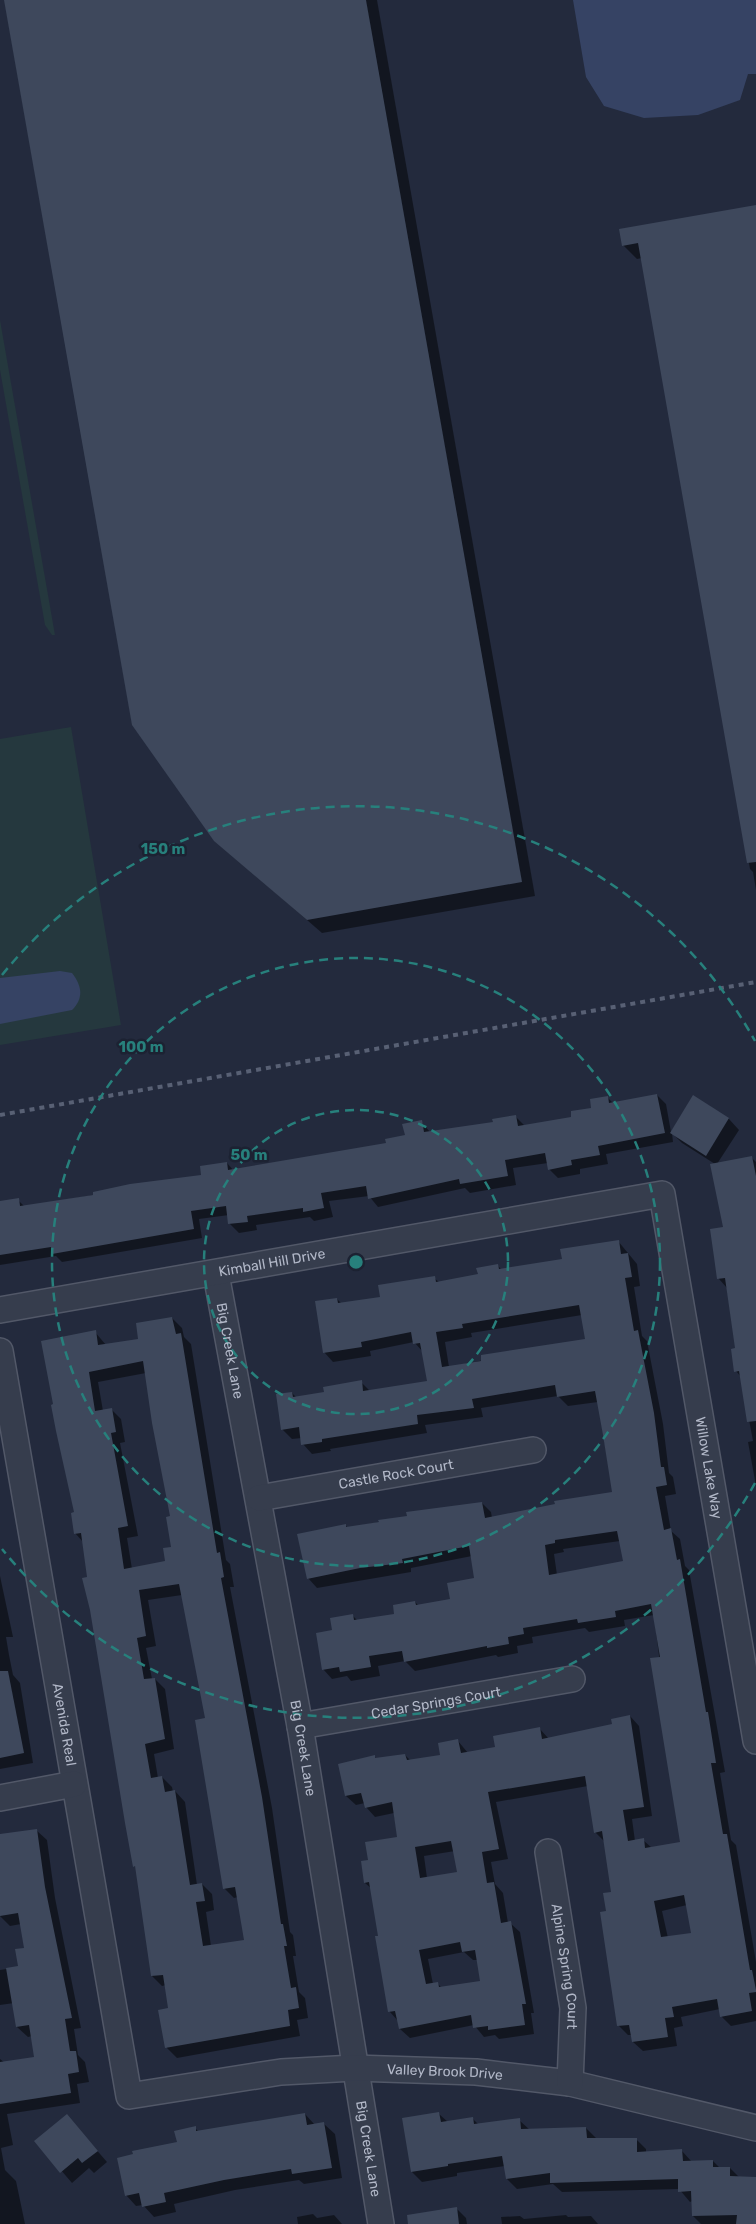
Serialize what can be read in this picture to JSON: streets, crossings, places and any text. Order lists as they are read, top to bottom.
{
  "streets": {
    "street": [
      "Kimball Hill Drive",
      "Big Creek Lane",
      "Willow Lake Way",
      "Castle Rock Court",
      "Cedar Springs Court",
      "Avenida Real",
      "Alpine Spring Court",
      "Valley Brook Drive"
    ]
  },
  "crossings": [
    ["Kimball Hill Drive", "Big Creek Lane"],
    ["Kimball Hill Drive", "Willow Lake Way"],
    ["Big Creek Lane", "Castle Rock Court"],
    ["Big Creek Lane", "Cedar Springs Court"],
    ["Big Creek Lane", "Valley Brook Drive"],
    ["Avenida Real", "Valley Brook Drive"],
    ["Alpine Spring Court", "Valley Brook Drive"]
  ],
  "rings": ["150 m", "100 m", "50 m"]
}
